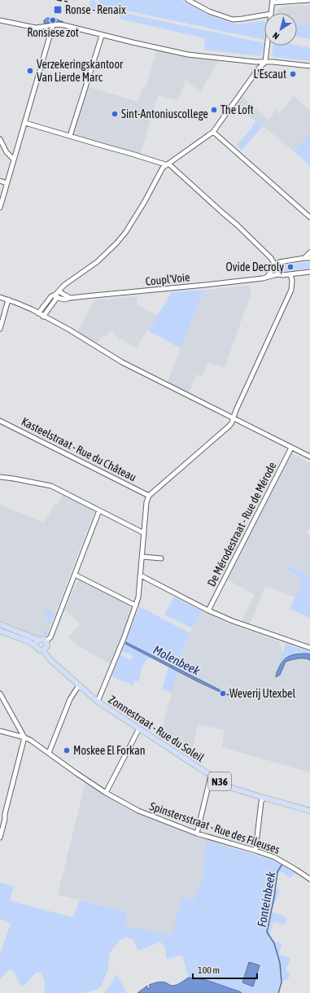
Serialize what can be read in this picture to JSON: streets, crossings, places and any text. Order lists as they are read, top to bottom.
{
  "streets": {
    "main road": ["Zonnestraat - Rue du Soleil", "N36"],
    "street": [
      "Coupl'Voie",
      "Kasteelstraat - Rue du Château",
      "De Mérodestraat - Rue de Mérode",
      "Spinstersstraat - Rue des Fileuses"
    ]
  },
  "crossings": [
    ["Zonnestraat - Rue du Soleil", "N36"]
  ],
  "water": ["Molenbeek", "Fonteinbeek"],
  "places": {
    "transit": ["Ronse - Renaix"],
    "other": [
      "Ronsiese zot",
      "Verzekeringskantoor Van Lierde Marc",
      "L'Escaut",
      "The Loft",
      "Sint-Antoniuscollege",
      "Ovide Decroly",
      "Weverij Utexbel",
      "Moskee El Forkan"
    ]
  },
  "scale_bar": "100 m",
  "north": "bottom left"
}
